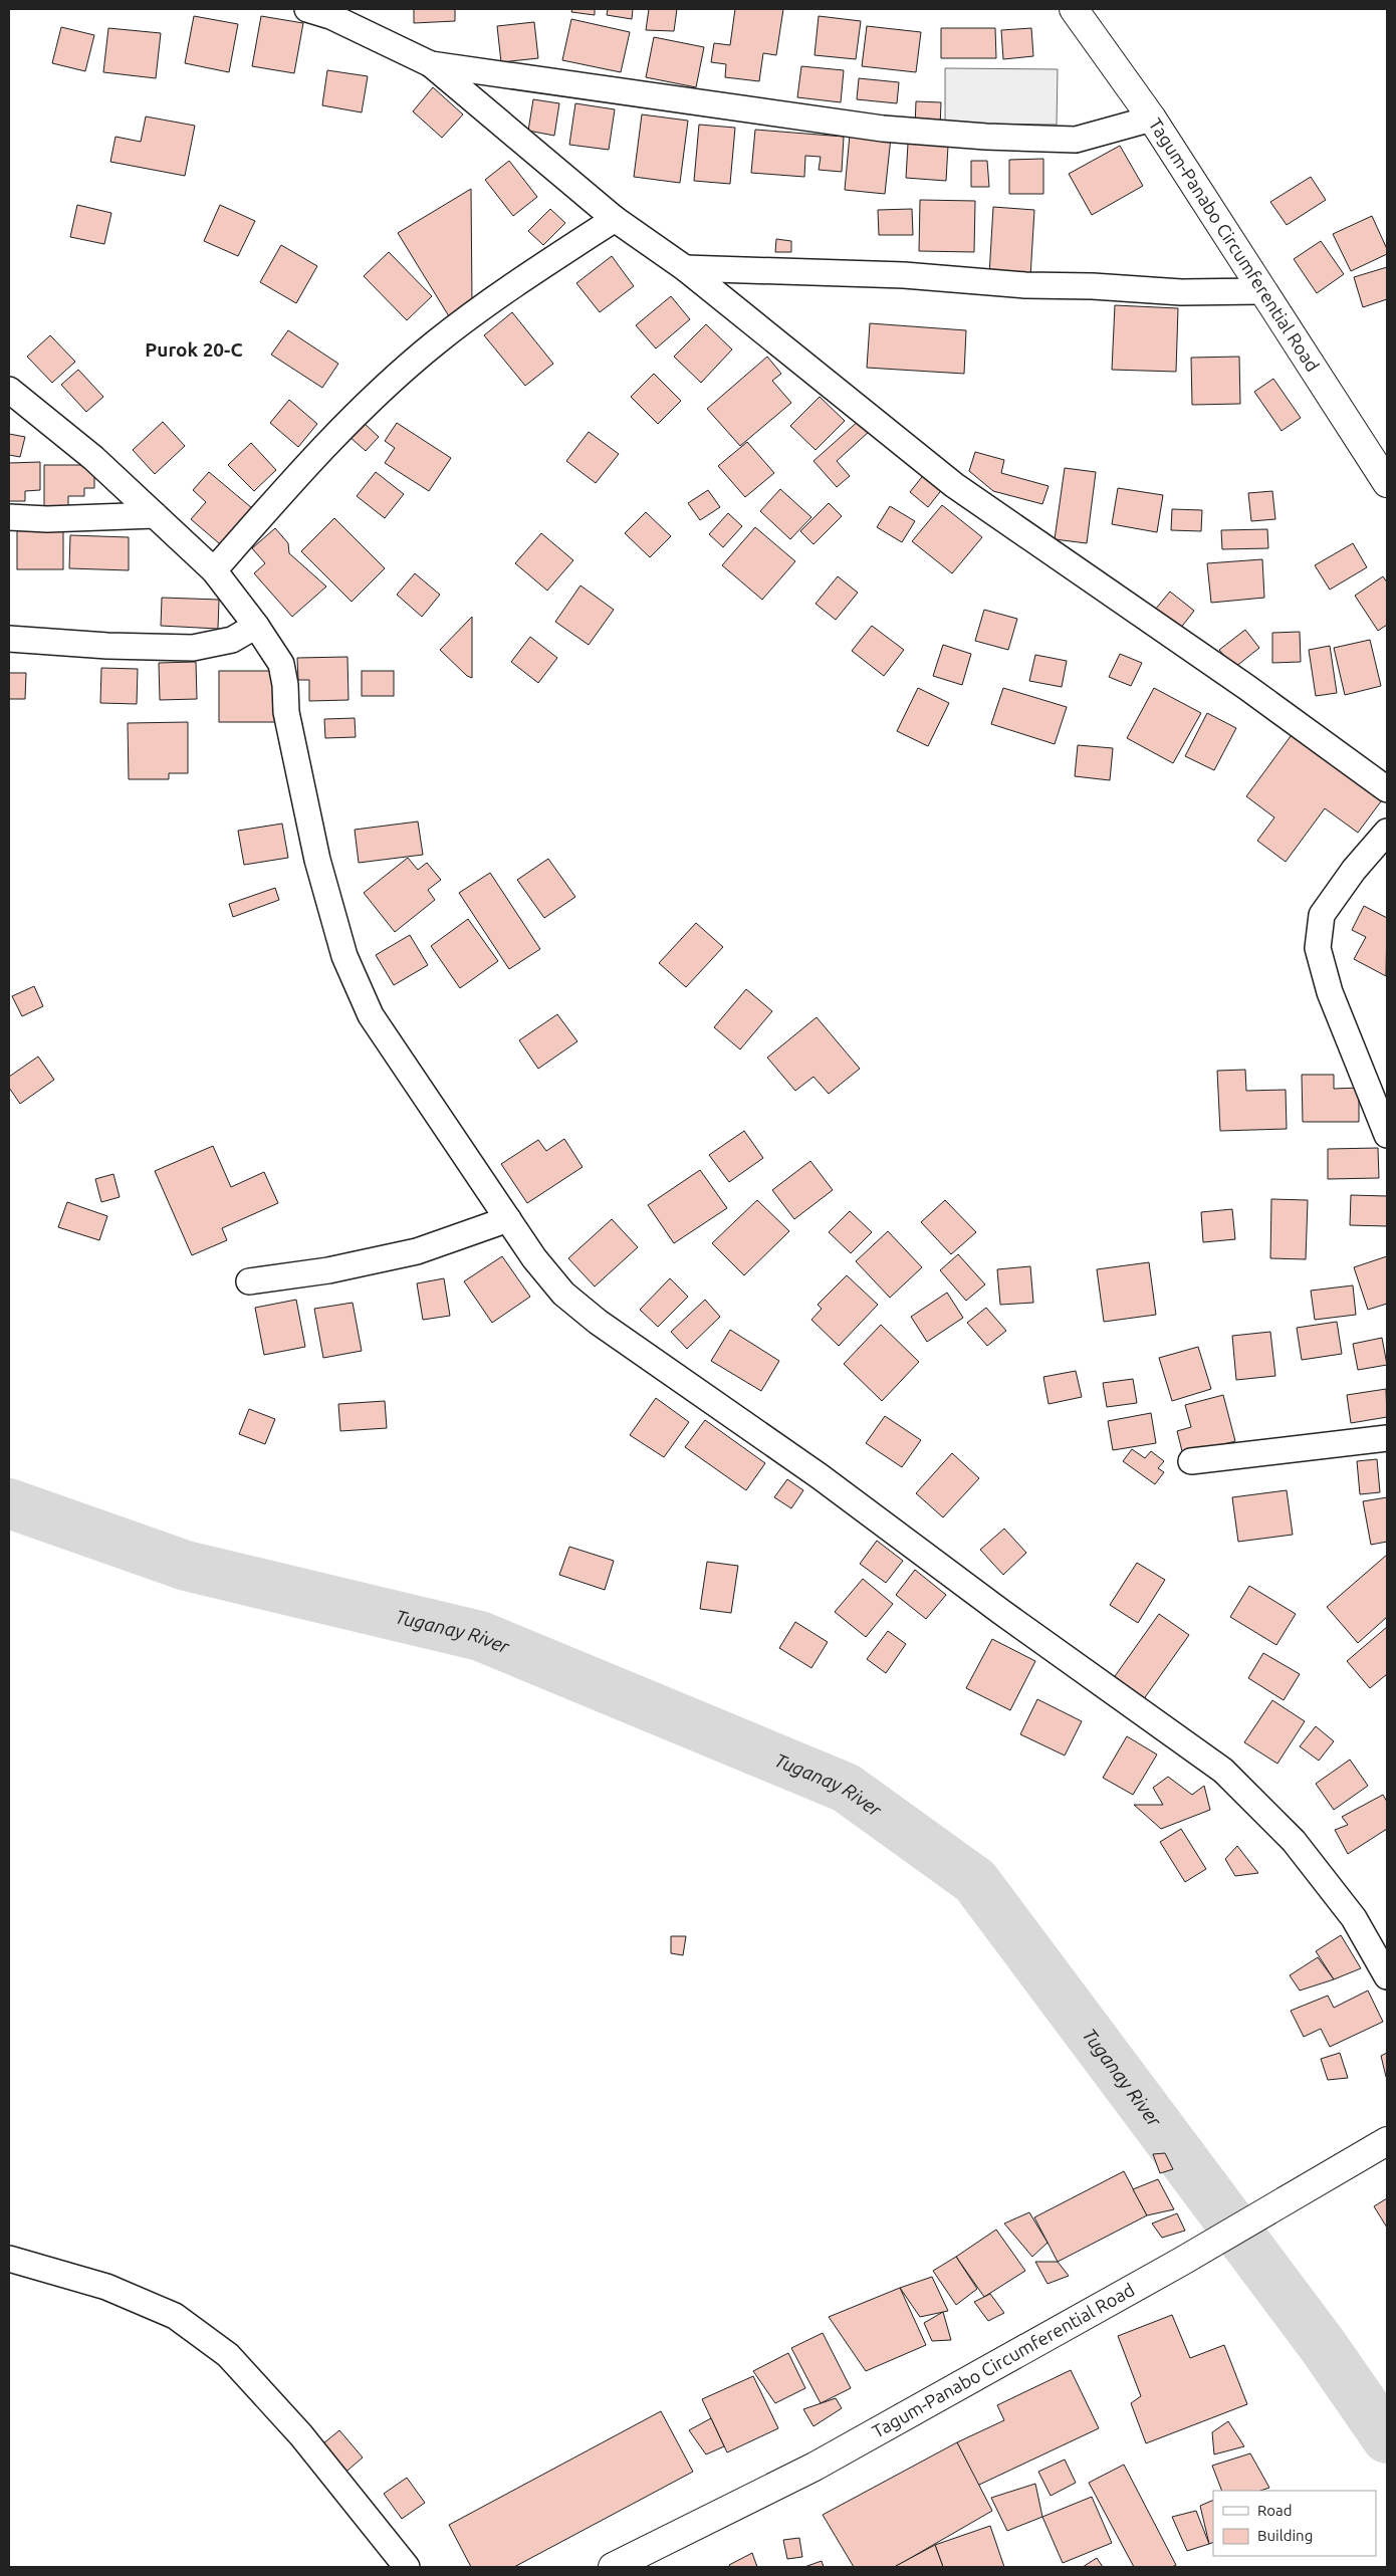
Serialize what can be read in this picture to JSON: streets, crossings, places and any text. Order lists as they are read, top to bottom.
{
  "streets": {
    "main road": ["Tagum-Panabo Circumferential Road"]
  },
  "districts": ["Purok 20-C"],
  "water": ["Tuganay River"],
  "legend": ["Road", "Building"]
}
